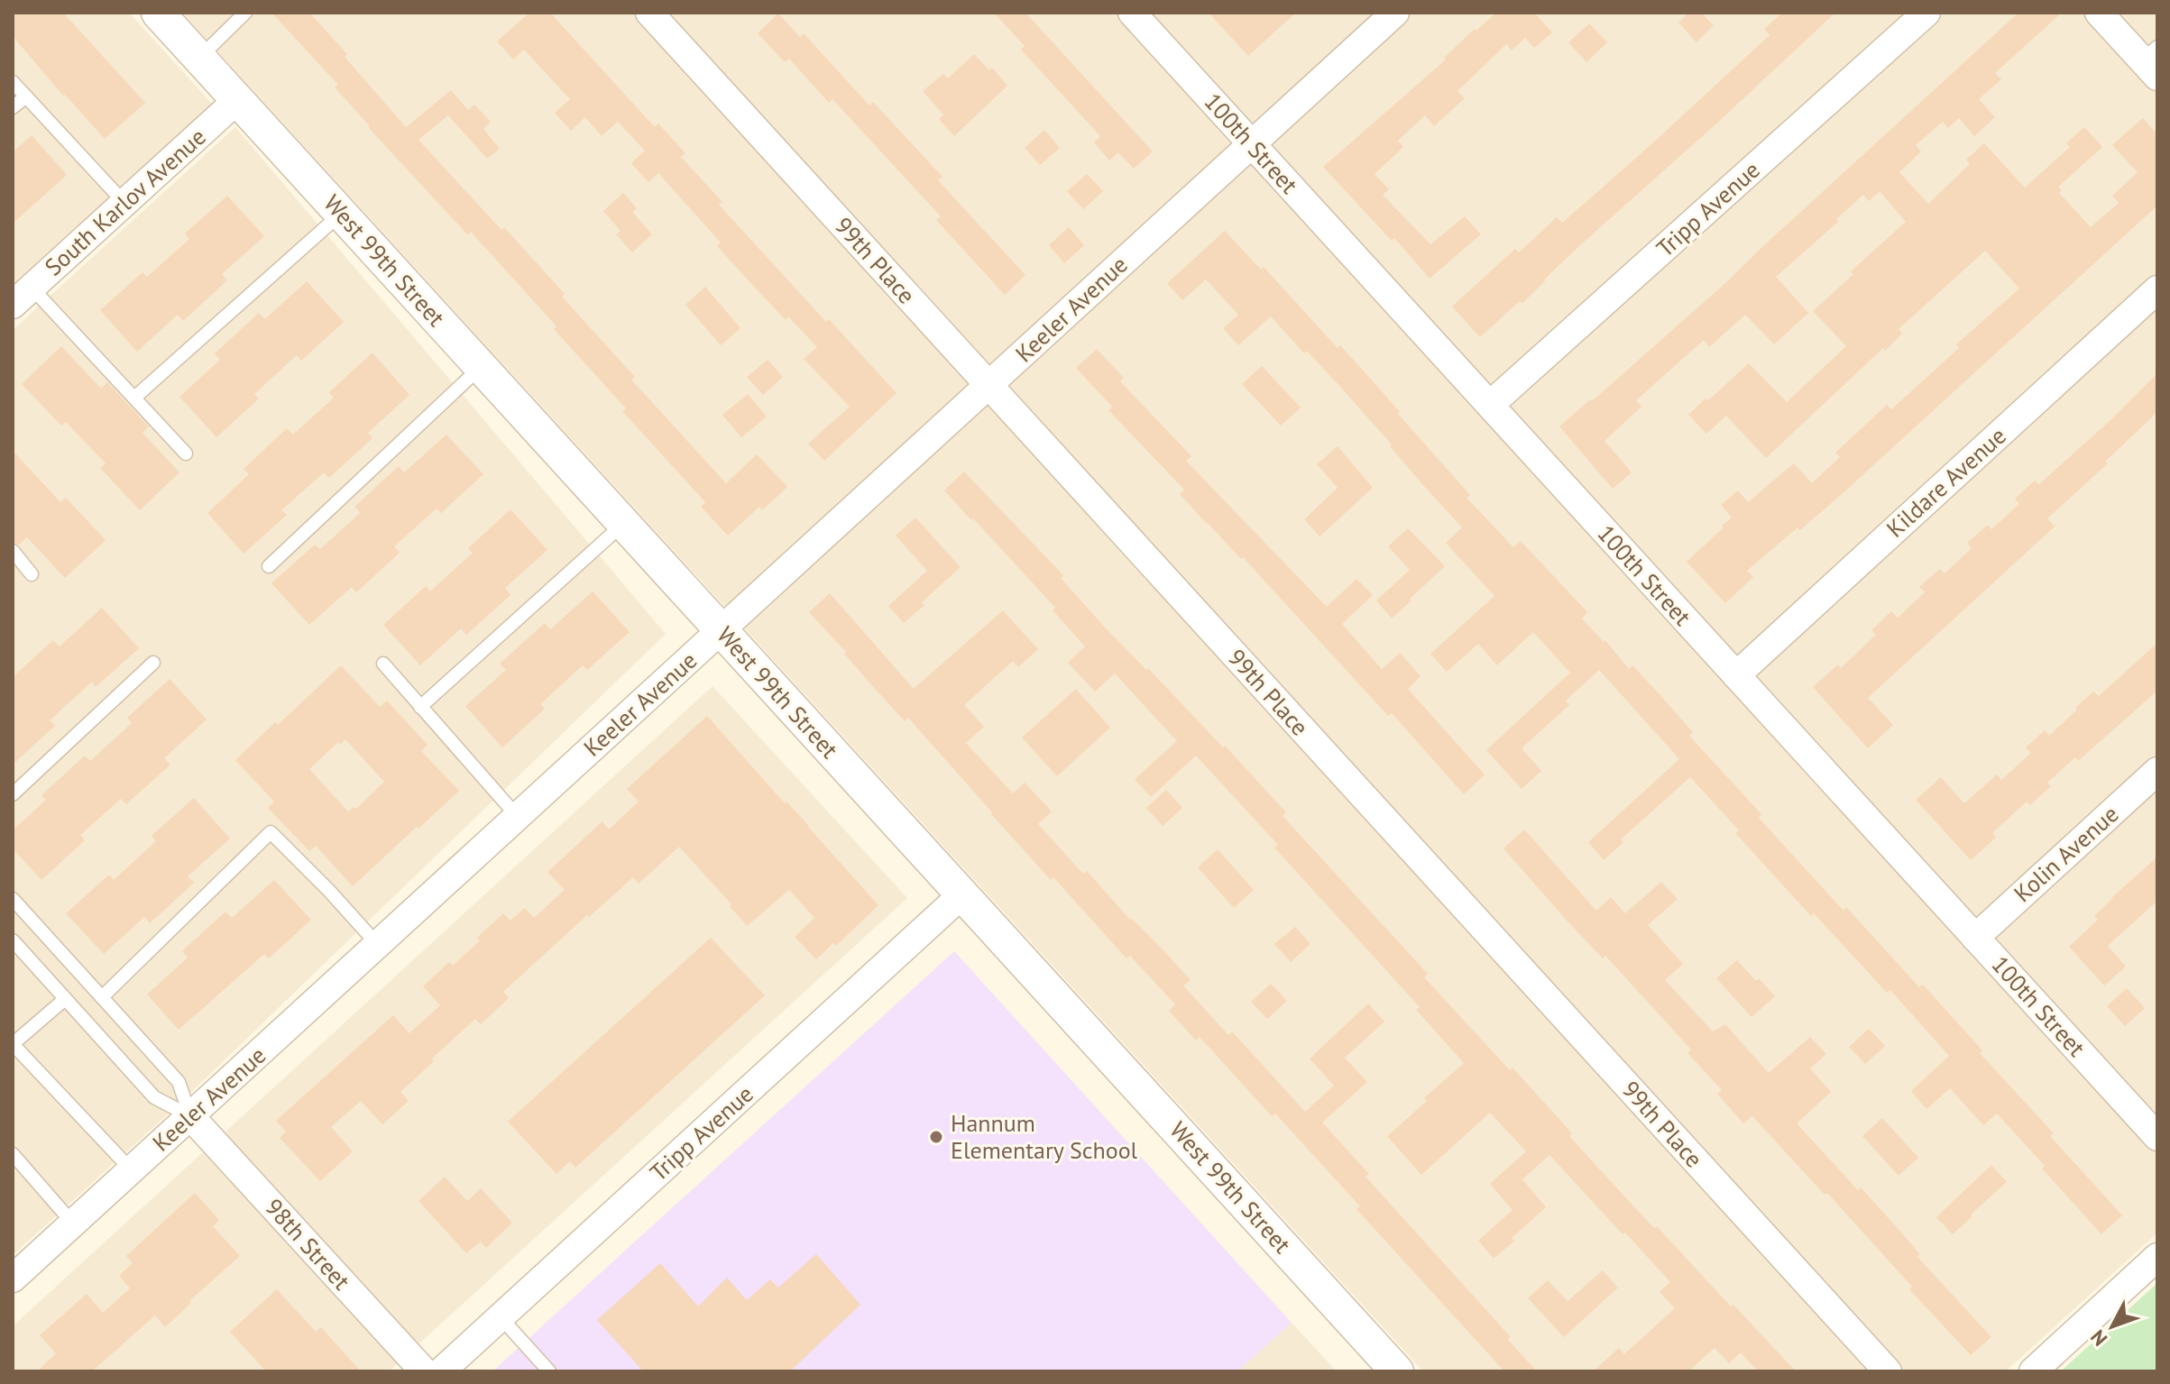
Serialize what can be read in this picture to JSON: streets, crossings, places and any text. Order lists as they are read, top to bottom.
{
  "streets": {
    "street": [
      "100th Street",
      "South Karlov Avenue",
      "Tripp Avenue",
      "West 99th Street",
      "99th Place",
      "Keeler Avenue",
      "Kildare Avenue",
      "Kolin Avenue",
      "98th Street"
    ]
  },
  "crossings": [
    ["100th Street", "Tripp Avenue"],
    ["100th Street", "Keeler Avenue"],
    ["100th Street", "Kildare Avenue"],
    ["100th Street", "Kolin Avenue"],
    ["South Karlov Avenue", "West 99th Street"],
    ["Tripp Avenue", "West 99th Street"],
    ["West 99th Street", "Keeler Avenue"],
    ["99th Place", "Keeler Avenue"],
    ["Keeler Avenue", "98th Street"]
  ],
  "places": ["Hannum Elementary School"],
  "north": "bottom left"
}
